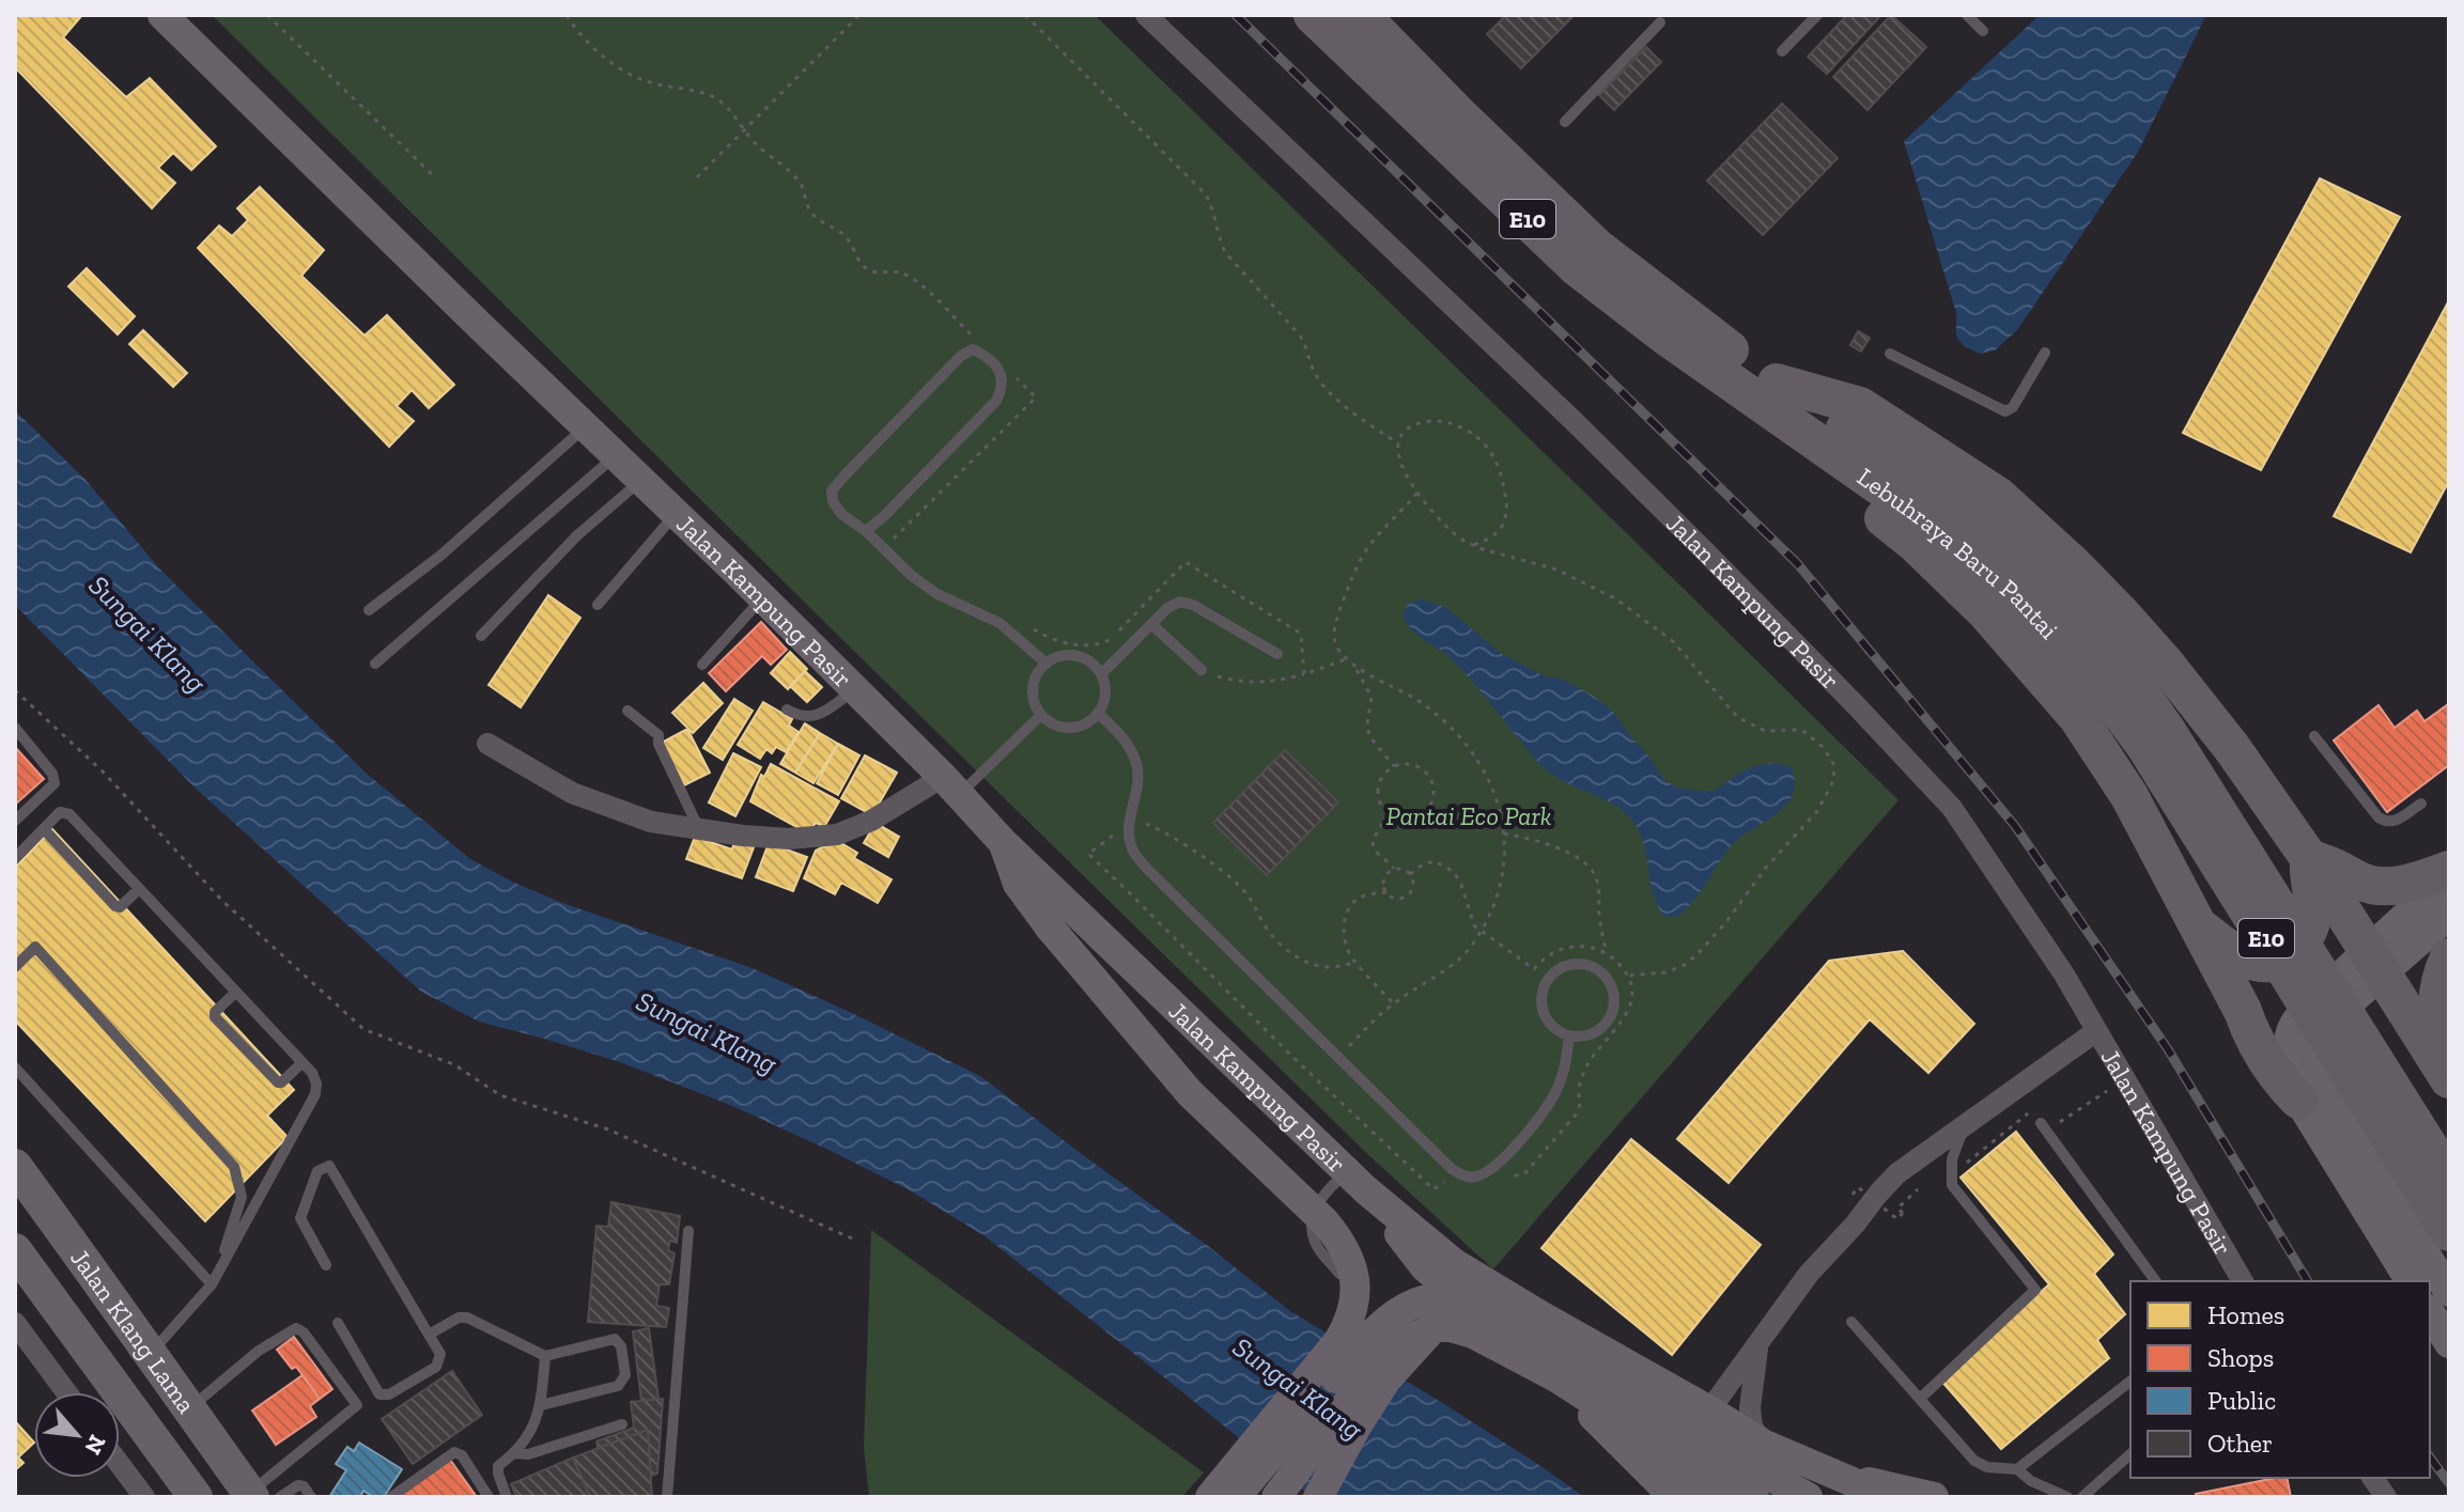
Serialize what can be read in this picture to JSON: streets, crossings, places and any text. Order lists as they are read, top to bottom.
{
  "streets": {
    "highway": ["E10", "Lebuhraya Baru Pantai"],
    "main road": ["Jalan Klang Lama"],
    "street": ["Jalan Kampung Pasir"]
  },
  "water": ["Sungai Klang"],
  "parks": ["Pantai Eco Park"],
  "legend": [
    "Homes",
    "Shops",
    "Public",
    "Other"
  ],
  "north": "bottom right"
}
